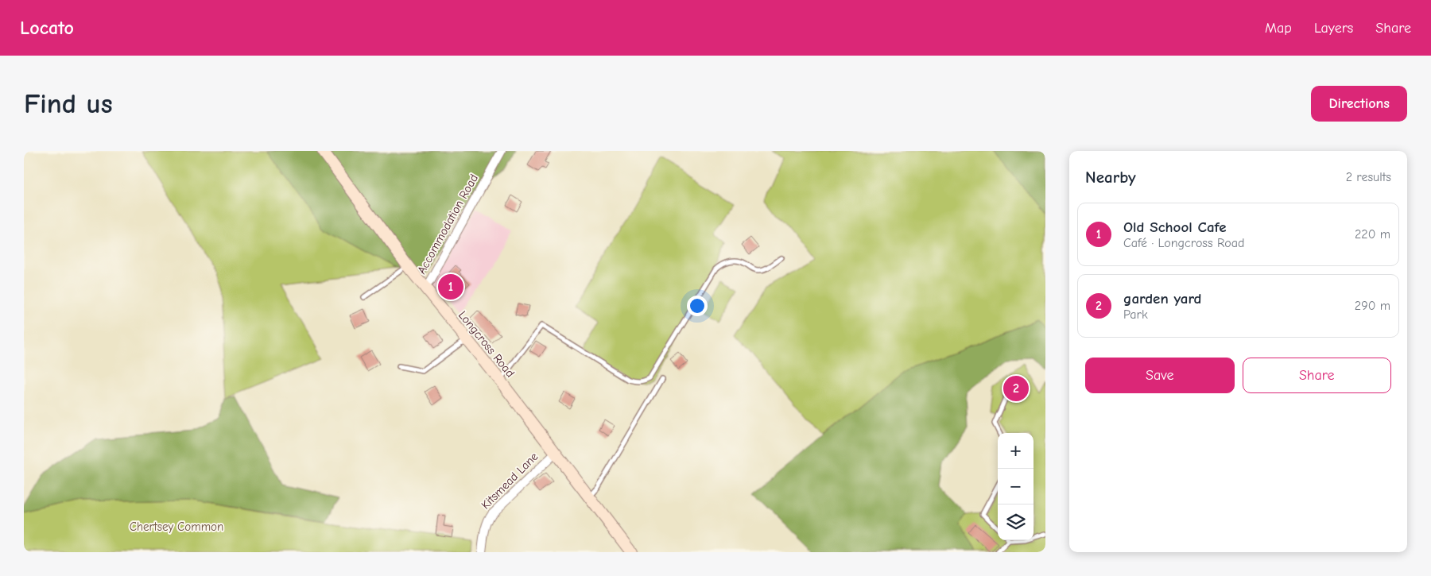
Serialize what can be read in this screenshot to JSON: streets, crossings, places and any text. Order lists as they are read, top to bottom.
{
  "streets": {
    "main road": ["Longcross Road"],
    "street": ["Accommodation Road", "Kitsmead Lane"]
  },
  "crossings": [
    ["Accommodation Road", "Longcross Road"],
    ["Longcross Road", "Kitsmead Lane"]
  ],
  "parks": ["Chertsey Common"],
  "page": {
    "header": "Locato",
    "nav": ["Map", "Layers", "Share"],
    "buttons": [
      "Directions",
      ["Save", "Share"]
    ],
    "title": "Find us",
    "heading": ["Nearby", "2 results"],
    "list": [
      {
        "mark": "1",
        "name": "Old School Cafe",
        "note": "Café · Longcross Road",
        "value": "220 m"
      },
      {
        "mark": "2",
        "name": "garden yard",
        "note": "Park",
        "value": "290 m"
      }
    ],
    "pins": ["1", "2"],
    "map_buttons": ["+", "−"]
  }
}
